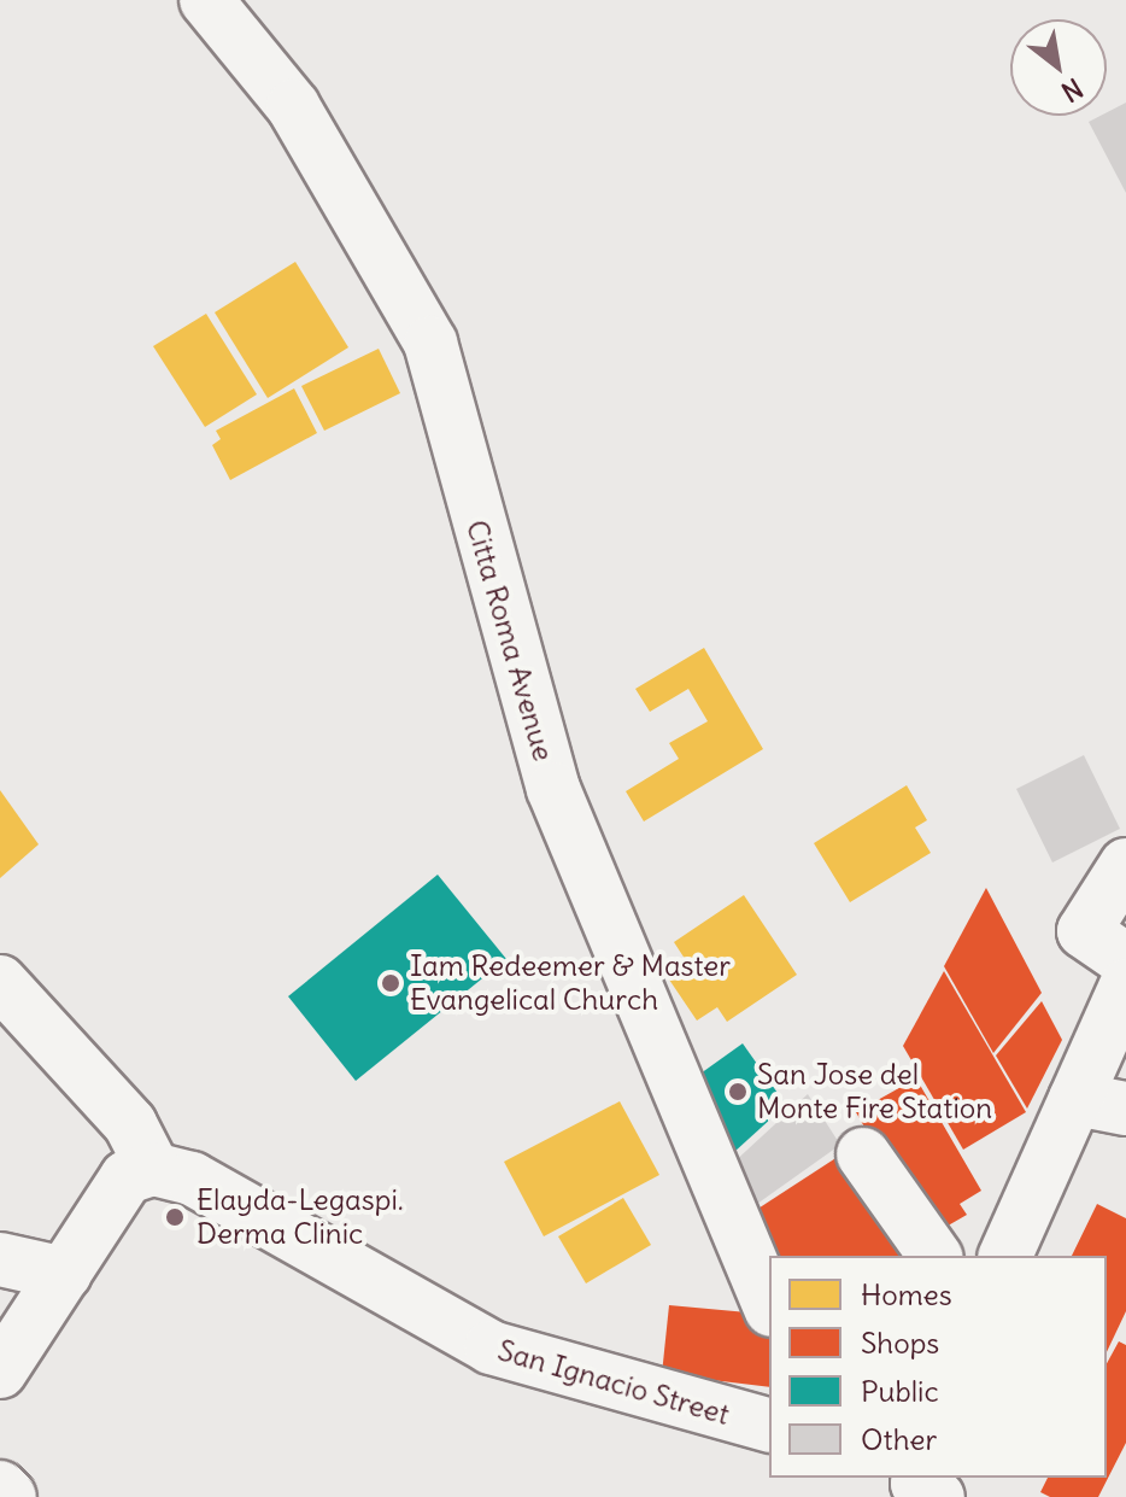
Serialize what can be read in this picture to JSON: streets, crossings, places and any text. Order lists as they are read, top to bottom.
{
  "streets": {
    "street": ["Citta Roma Avenue", "San Ignacio Street"]
  },
  "places": ["Iam Redeemer & Master Evangelical Church", "San Jose del Monte Fire Station", "Elayda-Legaspi. Derma Clinic"],
  "legend": [
    "Homes",
    "Shops",
    "Public",
    "Other"
  ],
  "north": "bottom right"
}
